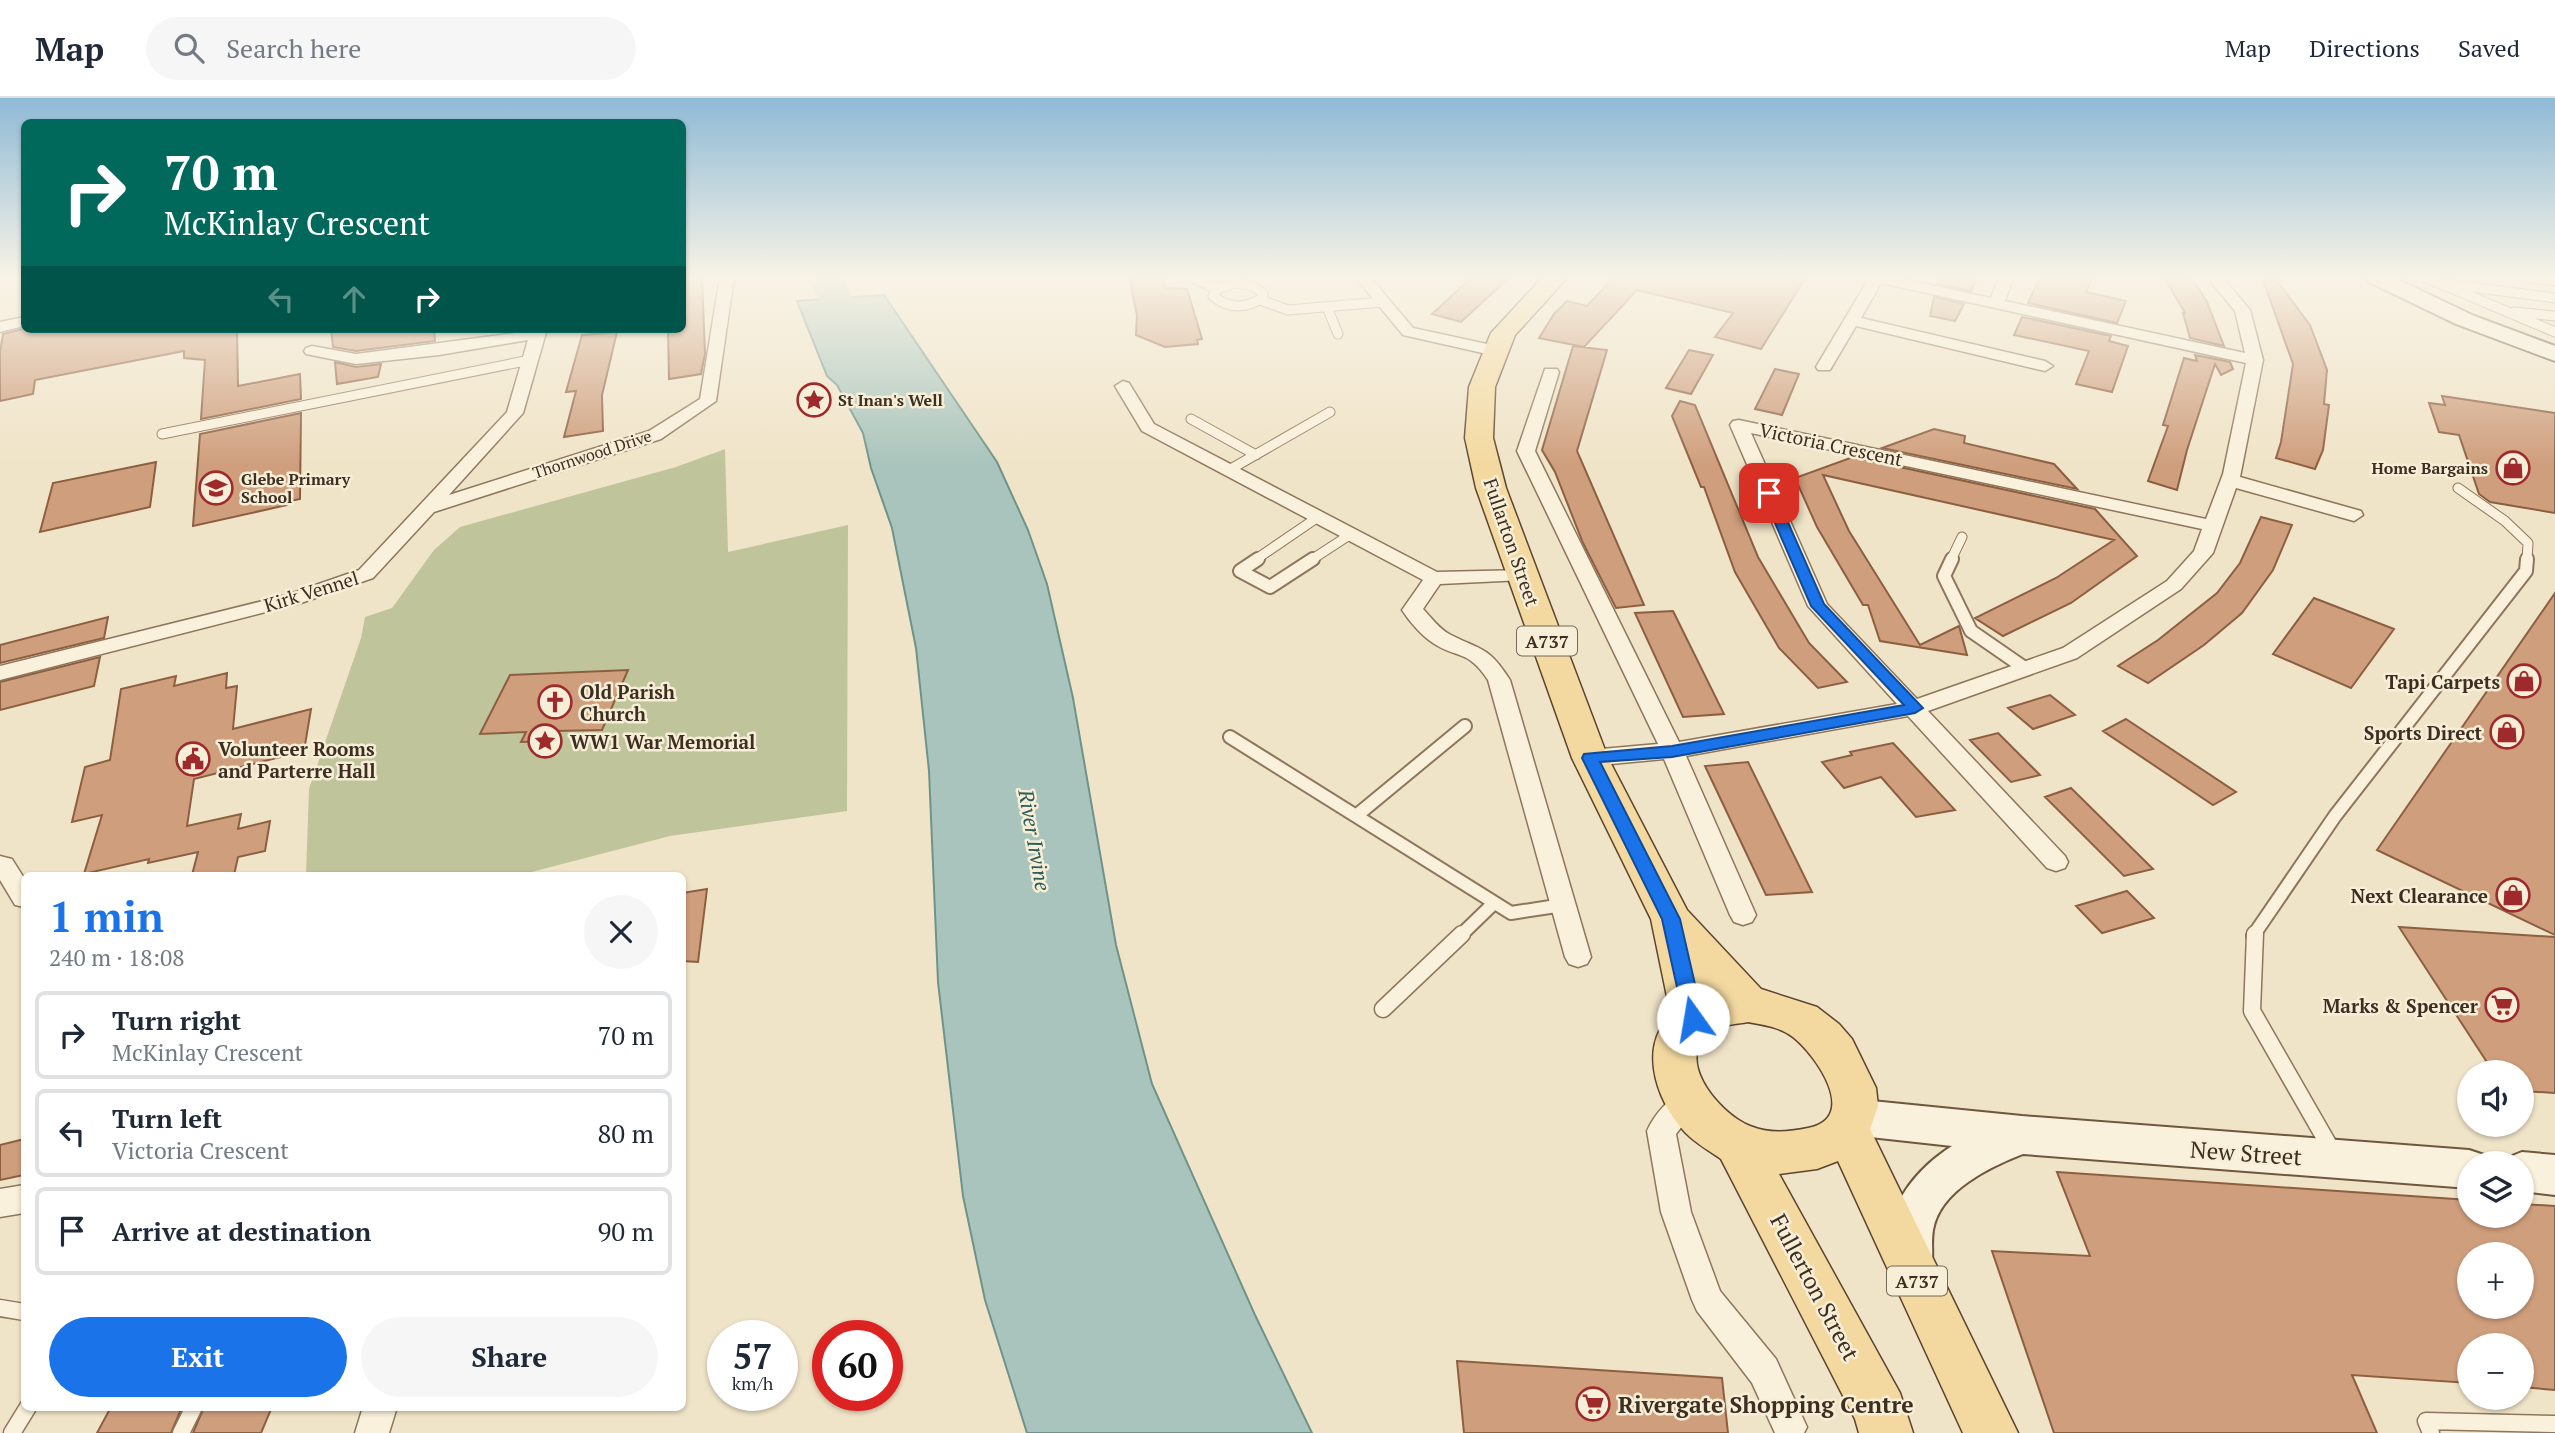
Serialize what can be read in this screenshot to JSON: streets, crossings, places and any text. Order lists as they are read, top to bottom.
{
  "streets": {
    "main road": ["Fullarton Street", "A737", "Fullerton Street"],
    "street": [
      "Victoria Crescent",
      "Thornwood Drive",
      "Kirk Vennel",
      "New Street"
    ]
  },
  "crossings": [
    ["Thornwood Drive", "Kirk Vennel"],
    ["Fullarton Street", "A737"],
    ["Fullarton Street", "New Street"],
    ["Fullarton Street", "Fullerton Street"],
    ["A737", "New Street"],
    ["A737", "Fullerton Street"],
    ["New Street", "Fullerton Street"]
  ],
  "water": ["River Irvine"],
  "places": {
    "place": ["St Inan's Well", "WW1 War Memorial"],
    "shop": [
      "Home Bargains",
      "Tapi Carpets",
      "Sports Direct",
      "Next Clearance"
    ],
    "school or university": ["Glebe Primary School"],
    "church": ["Old Parish Church"],
    "public building": ["Volunteer Rooms and Parterre Hall"],
    "supermarket": ["Marks & Spencer", "Rivergate Shopping Centre"]
  },
  "page": {
    "header": "Map",
    "search": "Search here",
    "nav": ["Map", "Directions", "Saved"],
    "turn": ["70 m", "McKinlay Crescent"],
    "heading": ["1 min", "240 m · 18:08"],
    "list": [
      {
        "name": "Turn right",
        "note": "McKinlay Crescent",
        "value": "70 m"
      },
      {
        "name": "Turn left",
        "note": "Victoria Crescent",
        "value": "80 m"
      },
      {
        "name": "Arrive at destination",
        "value": "90 m"
      }
    ],
    "map_buttons": ["+", "−"],
    "buttons": ["Exit", "Share"],
    "speed": "57 km/h",
    "limit": "60"
  }
}
